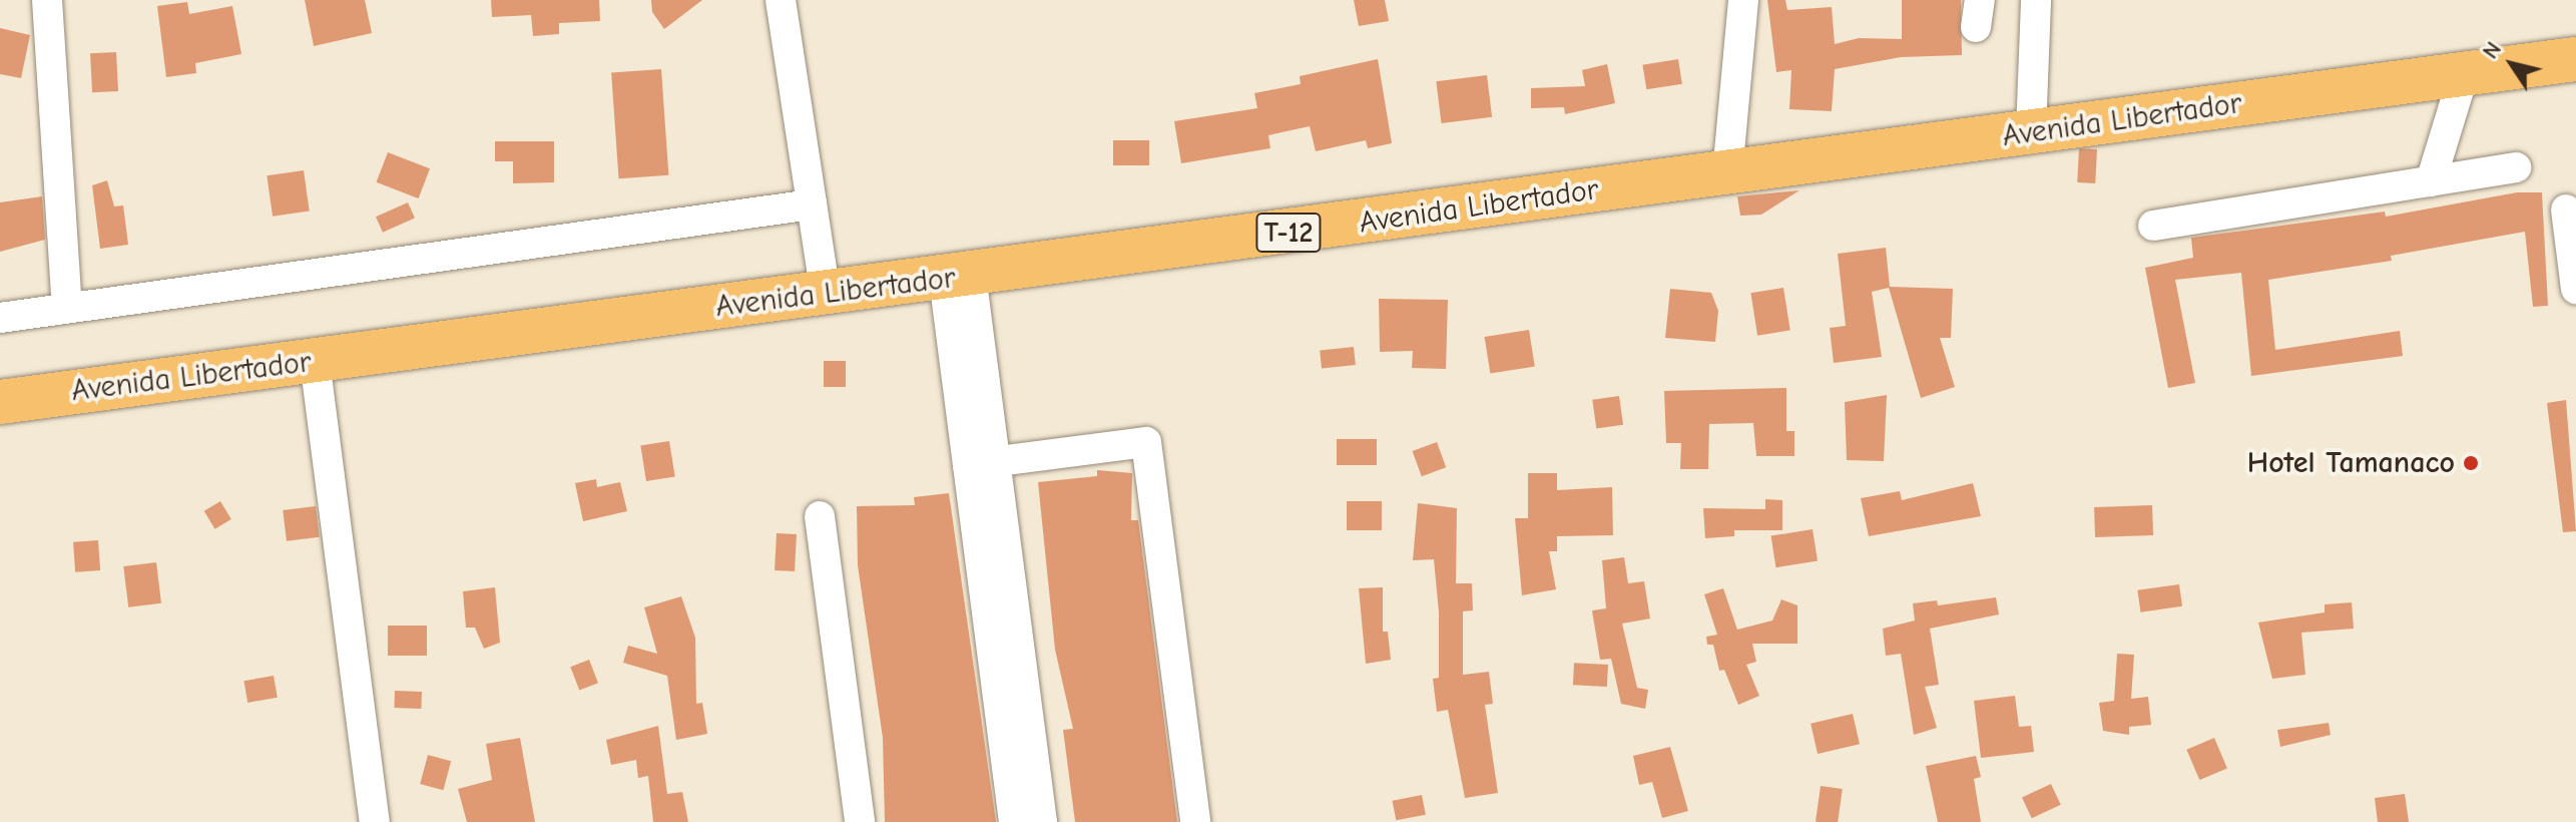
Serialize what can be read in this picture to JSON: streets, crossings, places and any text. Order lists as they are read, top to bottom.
{
  "streets": {
    "highway": ["Avenida Libertador", "T-12"]
  },
  "places": ["Hotel Tamanaco"],
  "north": "top left"
}
